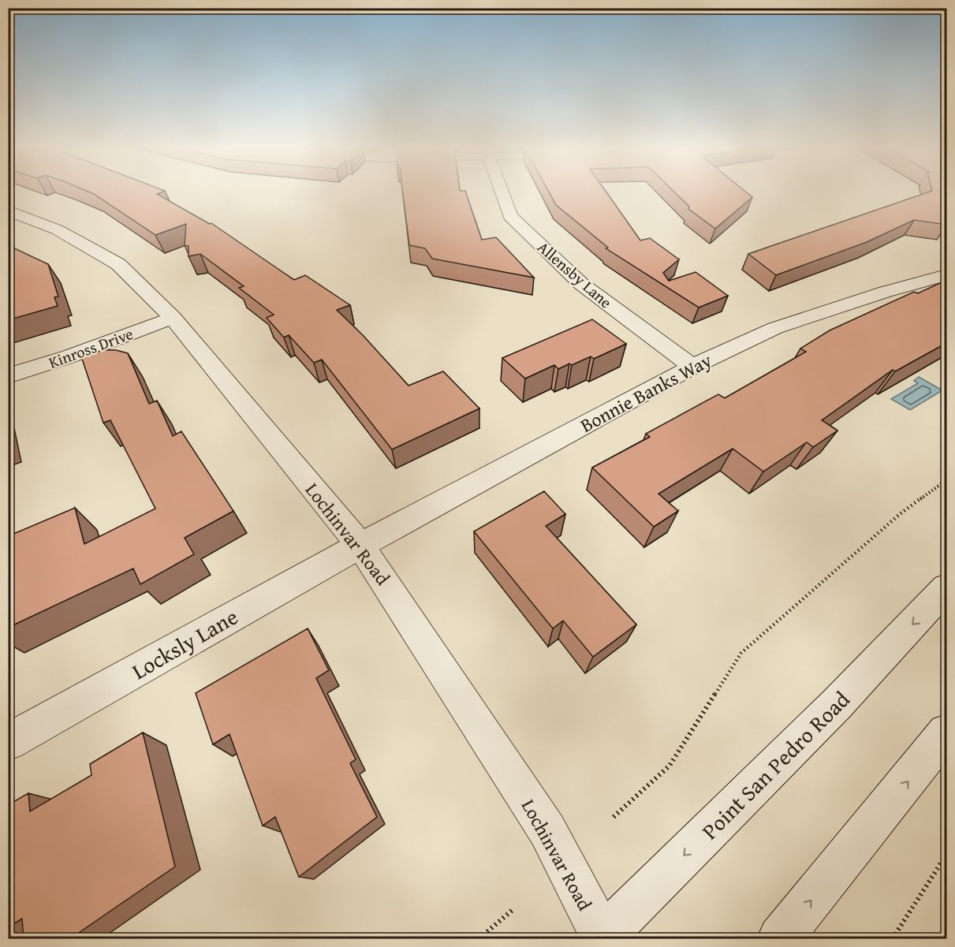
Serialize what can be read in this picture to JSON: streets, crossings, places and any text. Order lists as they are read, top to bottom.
{
  "streets": {
    "street": [
      "Allensby Lane",
      "Kinross Drive",
      "Bonnie Banks Way",
      "Lochinvar Road",
      "Locksly Lane",
      "Point San Pedro Road"
    ]
  },
  "crossings": [
    ["Allensby Lane", "Bonnie Banks Way"],
    ["Kinross Drive", "Lochinvar Road"],
    ["Bonnie Banks Way", "Lochinvar Road"],
    ["Bonnie Banks Way", "Locksly Lane"],
    ["Lochinvar Road", "Locksly Lane"],
    ["Lochinvar Road", "Point San Pedro Road"]
  ]
}
